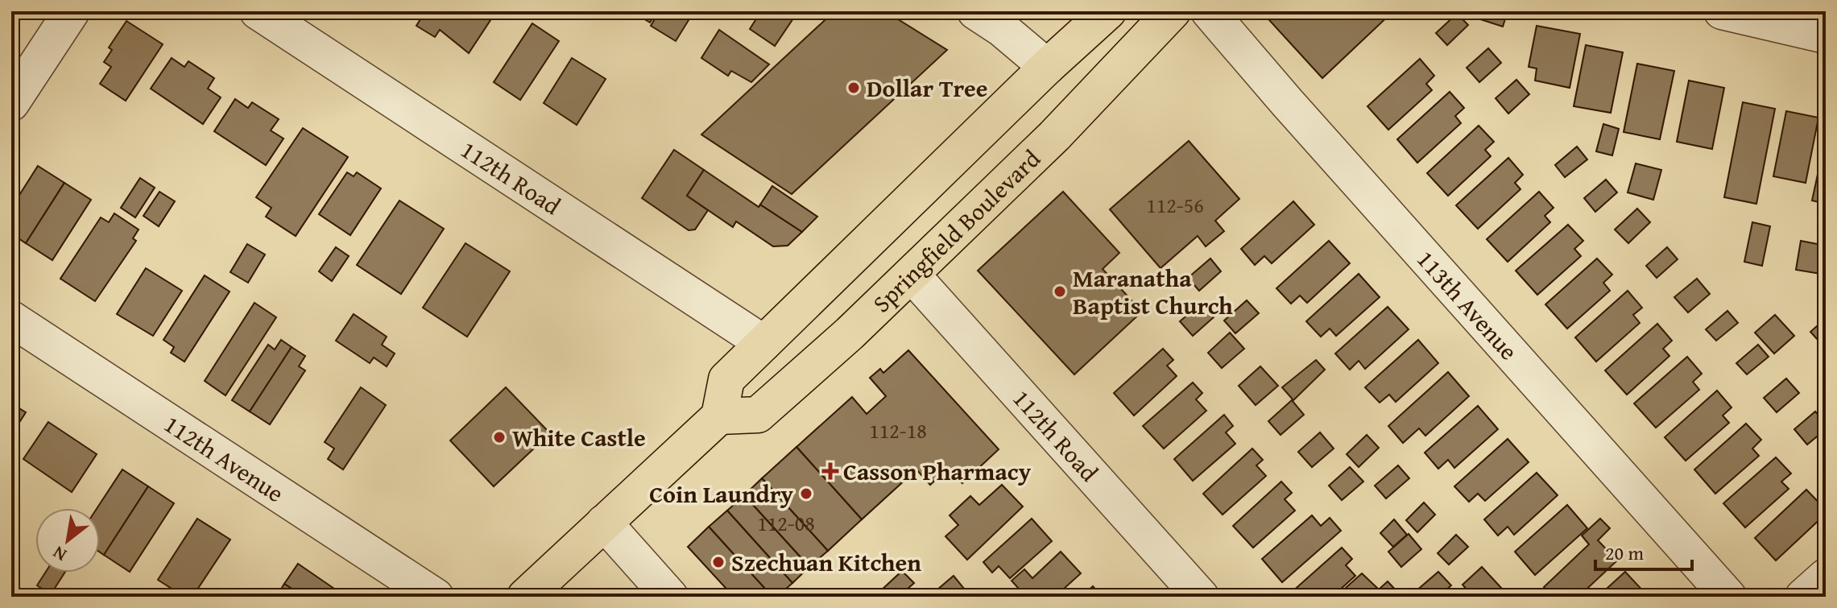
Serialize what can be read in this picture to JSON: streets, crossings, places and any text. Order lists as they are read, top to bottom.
{
  "streets": {
    "main road": ["Springfield Boulevard"],
    "street": ["112th Road", "113th Avenue", "112th Avenue"]
  },
  "crossings": [
    ["112th Road", "Springfield Boulevard"]
  ],
  "places": {
    "other": [
      "Dollar Tree",
      "Maranatha Baptist Church",
      "White Castle",
      "Coin Laundry",
      "Szechuan Kitchen"
    ],
    "health": ["Casson Pharmacy"]
  },
  "house_numbers": ["112-56", "112-18", "112-08"],
  "scale_bar": "20 m",
  "north": "bottom left"
}
